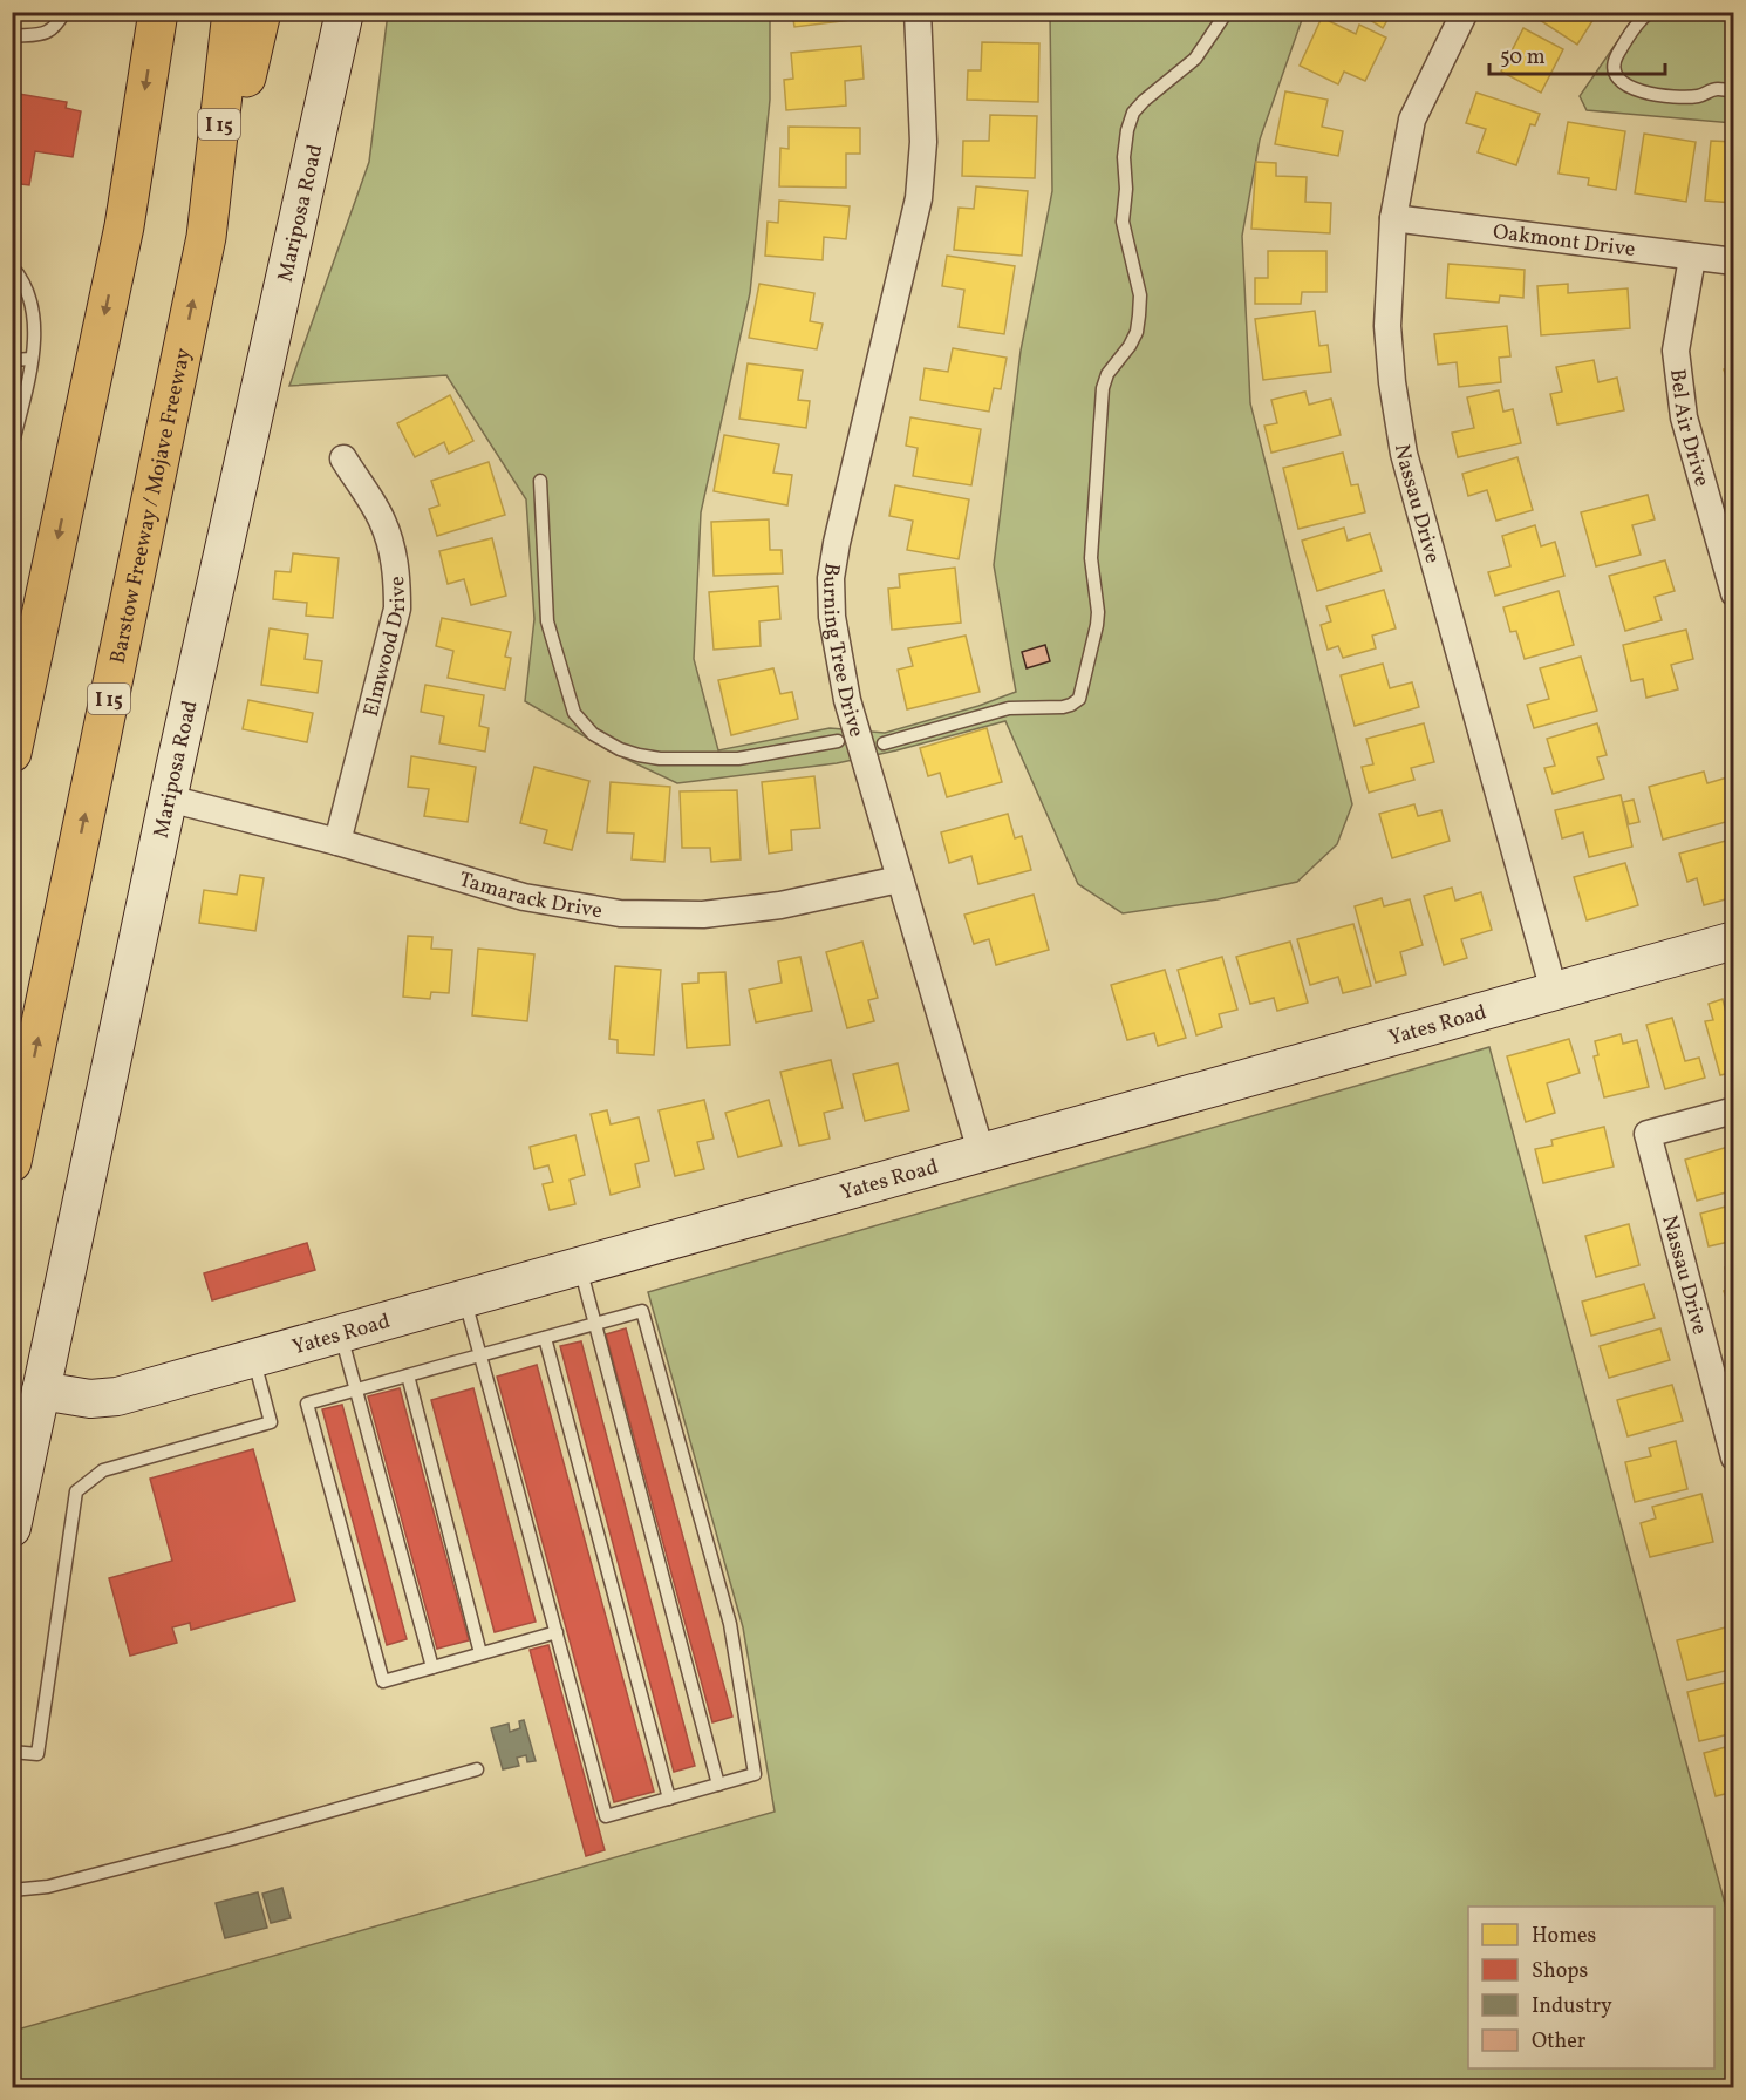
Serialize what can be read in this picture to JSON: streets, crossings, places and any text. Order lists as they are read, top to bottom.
{
  "streets": {
    "highway": ["I 15", "Barstow Freeway / Mojave Freeway"],
    "street": [
      "Mariposa Road",
      "Oakmont Drive",
      "Bel Air Drive",
      "Nassau Drive",
      "Elmwood Drive",
      "Burning Tree Drive",
      "Tamarack Drive",
      "Yates Road"
    ]
  },
  "crossings": [
    ["Mariposa Road", "Tamarack Drive"],
    ["Mariposa Road", "Yates Road"],
    ["Oakmont Drive", "Bel Air Drive"],
    ["Oakmont Drive", "Nassau Drive"],
    ["Nassau Drive", "Yates Road"],
    ["Elmwood Drive", "Tamarack Drive"],
    ["Burning Tree Drive", "Tamarack Drive"],
    ["Burning Tree Drive", "Yates Road"]
  ],
  "legend": [
    "Homes",
    "Shops",
    "Industry",
    "Other"
  ],
  "scale_bar": "50 m"
}
